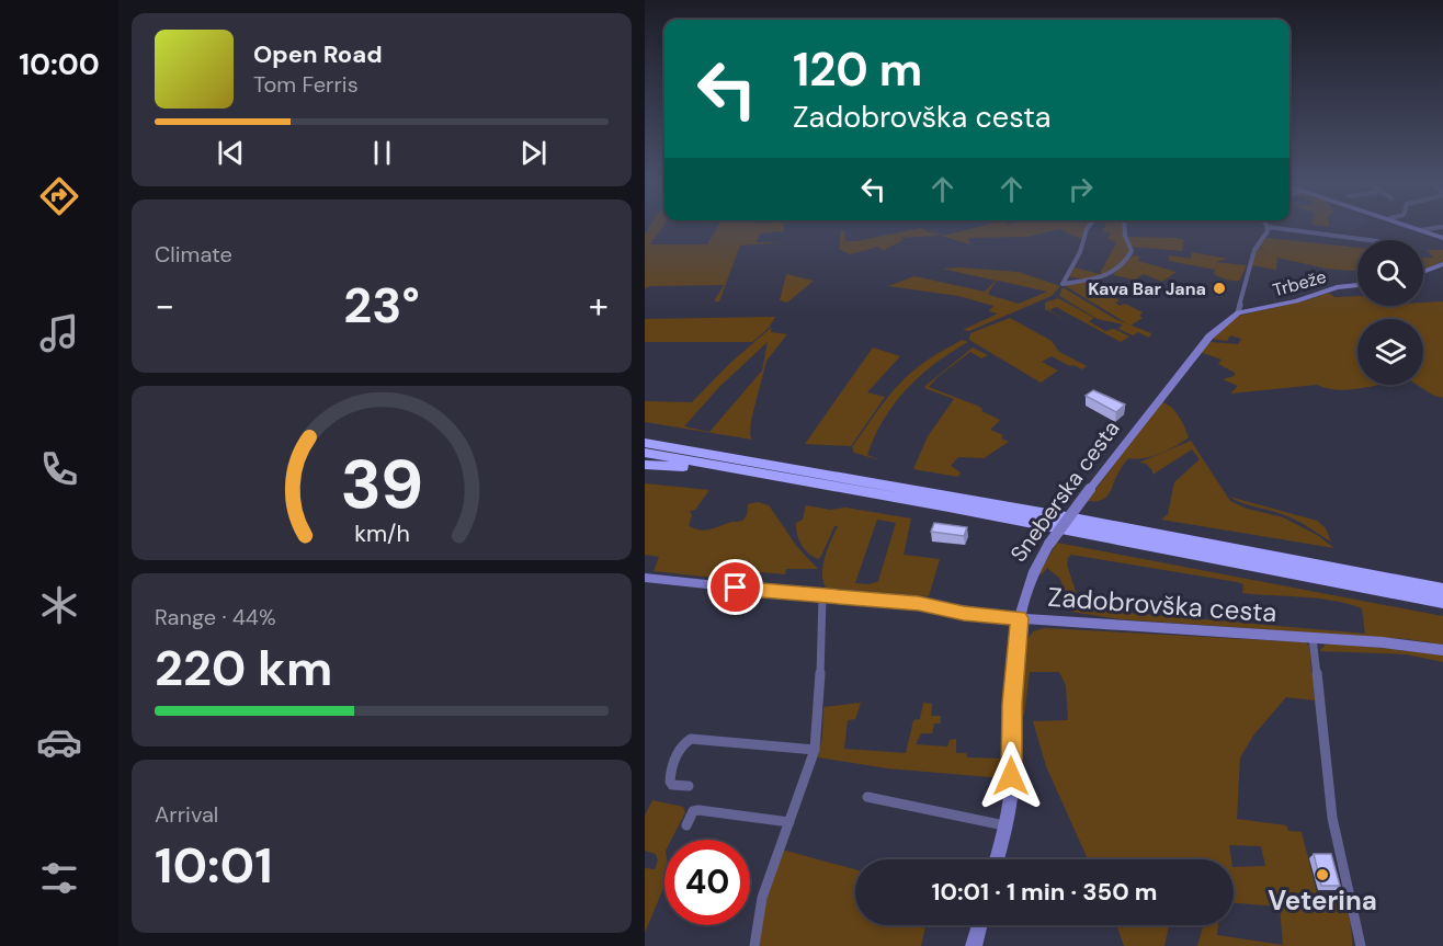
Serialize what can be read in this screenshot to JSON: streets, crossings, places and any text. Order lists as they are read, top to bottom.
{
  "streets": {
    "street": ["Trbeže", "Sneberska cesta", "Zadobrovška cesta"]
  },
  "crossings": [
    ["Trbeže", "Sneberska cesta"],
    ["Sneberska cesta", "Zadobrovška cesta"]
  ],
  "places": ["Kava Bar Jana", "Veterina"],
  "page": {
    "tabs": "10:00",
    "turn": ["120 m", "Zadobrovška cesta"],
    "song": ["Open Road", "Tom Ferris"],
    "tile": [
      "Climate",
      ["Range · 44%", "220 km"],
      ["Arrival", "10:01"]
    ],
    "heat": ["−", "23°", "+"],
    "limit": "40",
    "trip": "10:01 · 1 min · 350 m",
    "gauge": ["39", "km/h"]
  }
}
